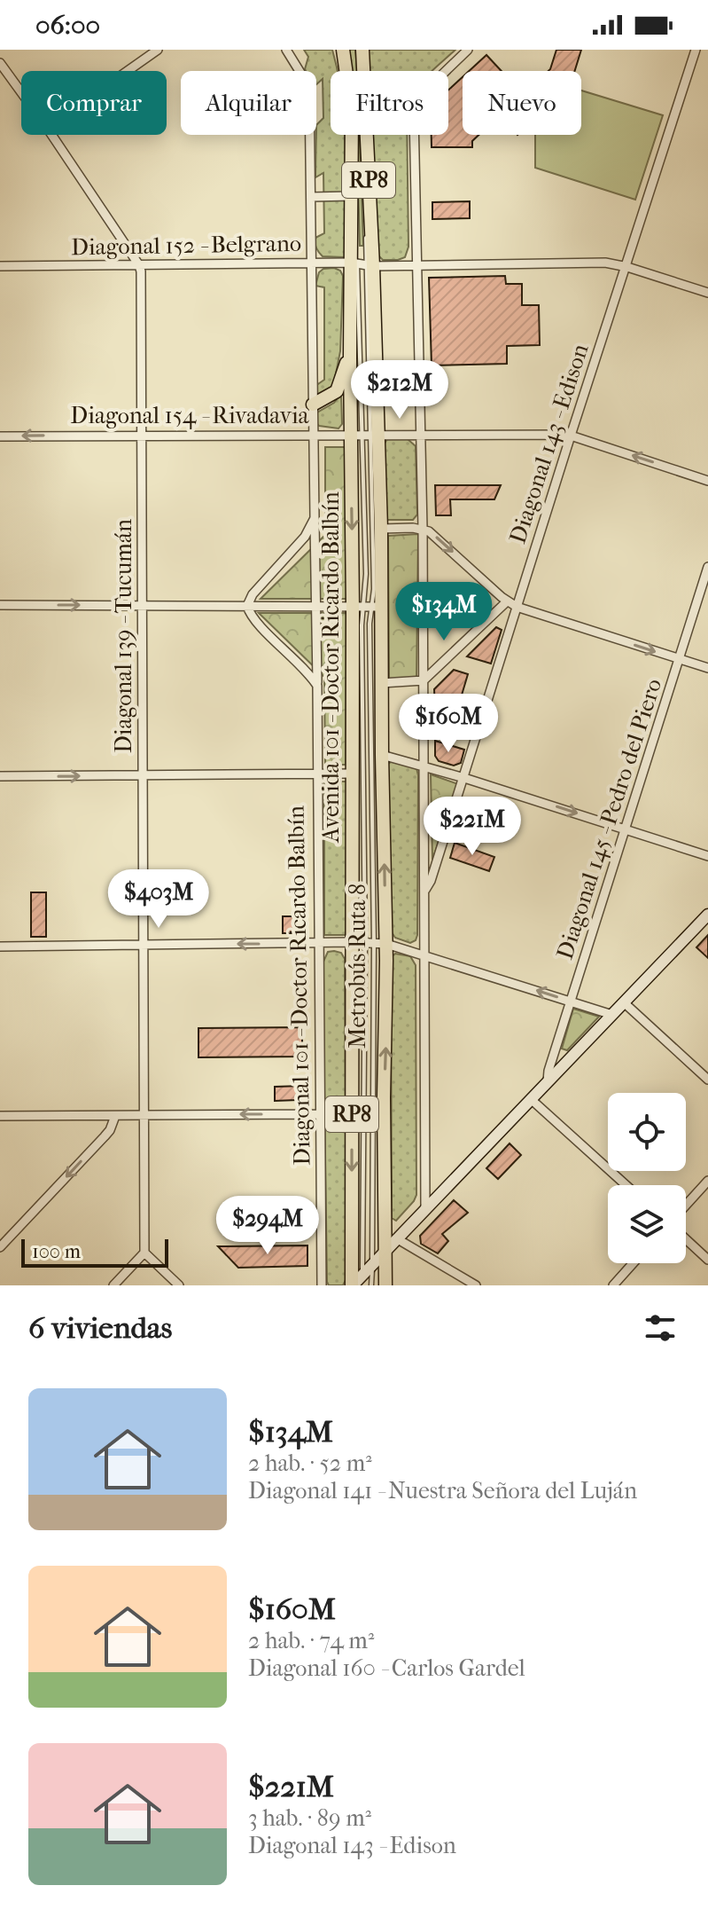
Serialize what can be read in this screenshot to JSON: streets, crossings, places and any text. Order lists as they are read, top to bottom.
{
  "streets": {
    "main road": ["RP8", "Avenida 101 - Doctor Ricardo Balbín"],
    "street": [
      "Diagonal 152 - Belgrano",
      "Diagonal 154 - Rivadavia",
      "Diagonal 143 - Edison",
      "Diagonal 139 - Tucumán",
      "Diagonal 145 - Pedro del Piero",
      "Diagonal 101 - Doctor Ricardo Balbín"
    ],
    "lane": ["Metrobús Ruta 8"]
  },
  "crossings": [
    ["RP8", "Avenida 101 - Doctor Ricardo Balbín"],
    ["Diagonal 152 - Belgrano", "Diagonal 143 - Edison"],
    ["Diagonal 152 - Belgrano", "Diagonal 139 - Tucumán"],
    ["Diagonal 152 - Belgrano", "Avenida 101 - Doctor Ricardo Balbín"],
    ["Diagonal 152 - Belgrano", "Diagonal 101 - Doctor Ricardo Balbín"],
    ["Diagonal 154 - Rivadavia", "Diagonal 143 - Edison"],
    ["Diagonal 154 - Rivadavia", "Diagonal 139 - Tucumán"],
    ["Diagonal 154 - Rivadavia", "Avenida 101 - Doctor Ricardo Balbín"],
    ["Diagonal 154 - Rivadavia", "Metrobús Ruta 8"],
    ["Diagonal 154 - Rivadavia", "Diagonal 101 - Doctor Ricardo Balbín"],
    ["Avenida 101 - Doctor Ricardo Balbín", "Metrobús Ruta 8"]
  ],
  "one_way": ["Diagonal 154 - Rivadavia"],
  "scale_bar": "100 m",
  "page": {
    "status": "06:00",
    "chip": [
      "Comprar",
      "Alquilar",
      "Filtros",
      "Nuevo"
    ],
    "price": [
      "$212M",
      "$134M",
      "$160M",
      "$221M",
      "$403M",
      "$294M"
    ],
    "scale": "100 m",
    "heading": "6 viviendas",
    "list": [
      {
        "name": "$134M",
        "note": "2 hab. · 52 m² · Diagonal 141 - Nuestra Señora del Luján"
      },
      {
        "name": "$160M",
        "note": "2 hab. · 74 m² · Diagonal 160 - Carlos Gardel"
      },
      {
        "name": "$221M",
        "note": "3 hab. · 89 m² · Diagonal 143 - Edison"
      }
    ]
  }
}
